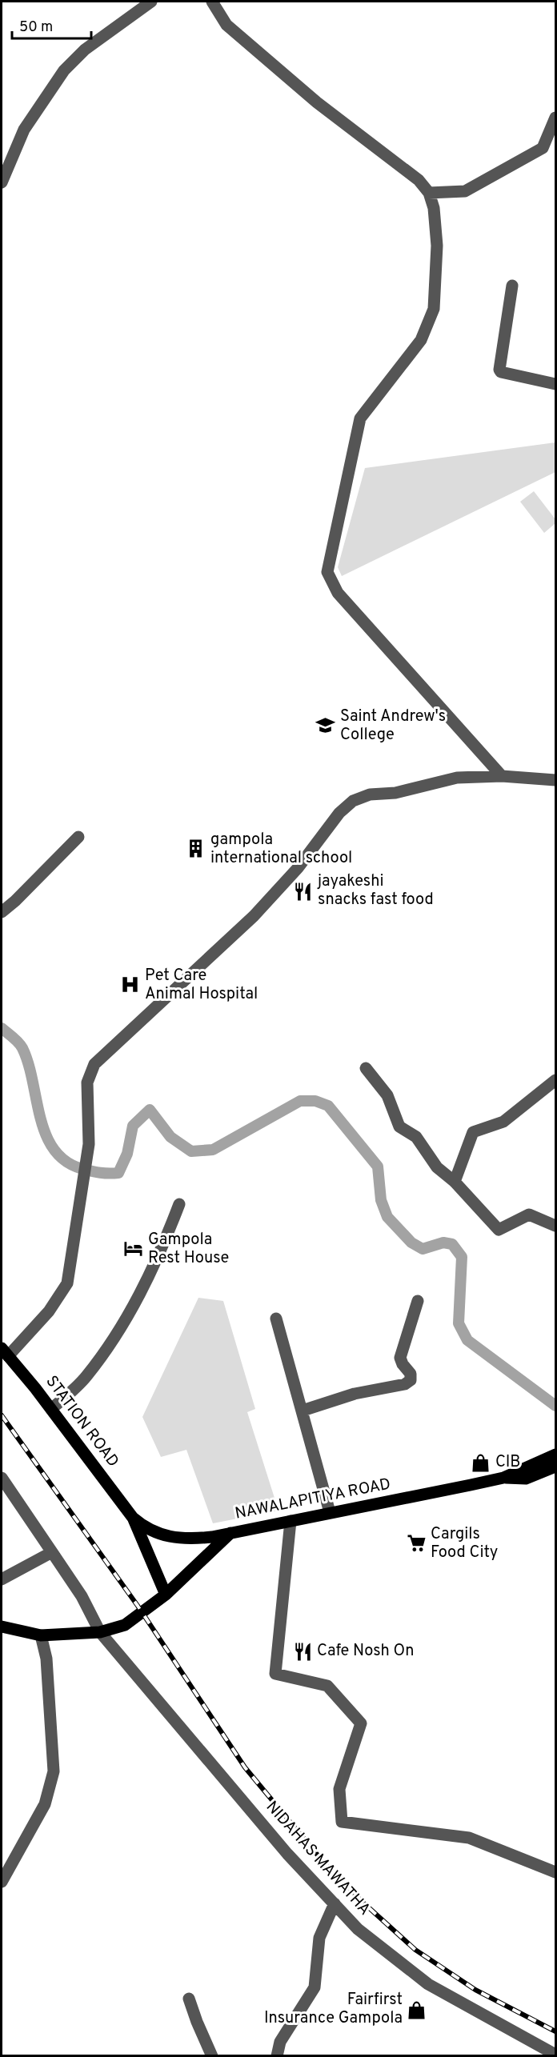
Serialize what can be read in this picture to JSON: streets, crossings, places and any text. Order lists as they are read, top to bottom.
{
  "streets": {
    "main road": ["STATION ROAD", "NAWALAPITIYA ROAD"],
    "street": ["NIDAHAS MAWATHA"]
  },
  "crossings": [
    ["STATION ROAD", "NAWALAPITIYA ROAD"]
  ],
  "places": {
    "school or university": ["Saint Andrew's College"],
    "building": ["gampola international school"],
    "restaurant": ["jayakeshi snacks fast food", "Cafe Nosh On"],
    "hospital": ["Pet Care Animal Hospital"],
    "hotel": ["Gampola Rest House"],
    "shop": ["CIB", "Fairfirst Insurance Gampola"],
    "supermarket": ["Cargils Food City"]
  },
  "scale_bar": "50 m"
}
